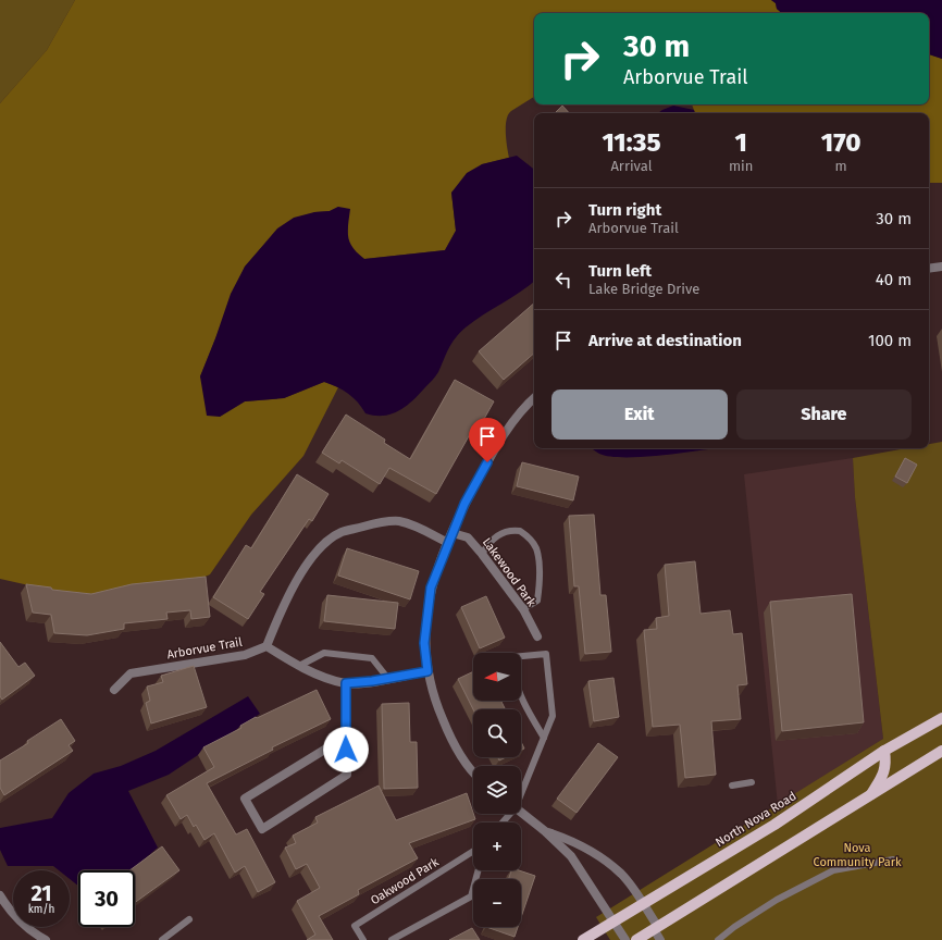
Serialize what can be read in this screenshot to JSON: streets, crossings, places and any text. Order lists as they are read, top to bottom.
{
  "streets": {
    "main road": ["North Nova Road"],
    "street": ["Lakewood Park", "Arborvue Trail"],
    "lane": ["Oakwood Park"]
  },
  "parks": ["Nova Community Park"],
  "north": "left",
  "page": {
    "turn": ["30 m", "Arborvue Trail"],
    "eta": [
      "11:35",
      "Arrival",
      "1",
      "min",
      "170",
      "m"
    ],
    "list": [
      {
        "name": "Turn right",
        "note": "Arborvue Trail",
        "value": "30 m"
      },
      {
        "name": "Turn left",
        "note": "Lake Bridge Drive",
        "value": "40 m"
      },
      {
        "name": "Arrive at destination",
        "value": "100 m"
      }
    ],
    "buttons": ["Exit", "Share"],
    "map_buttons": ["+", "−"],
    "speed": "21 km/h",
    "limit": "30"
  }
}
